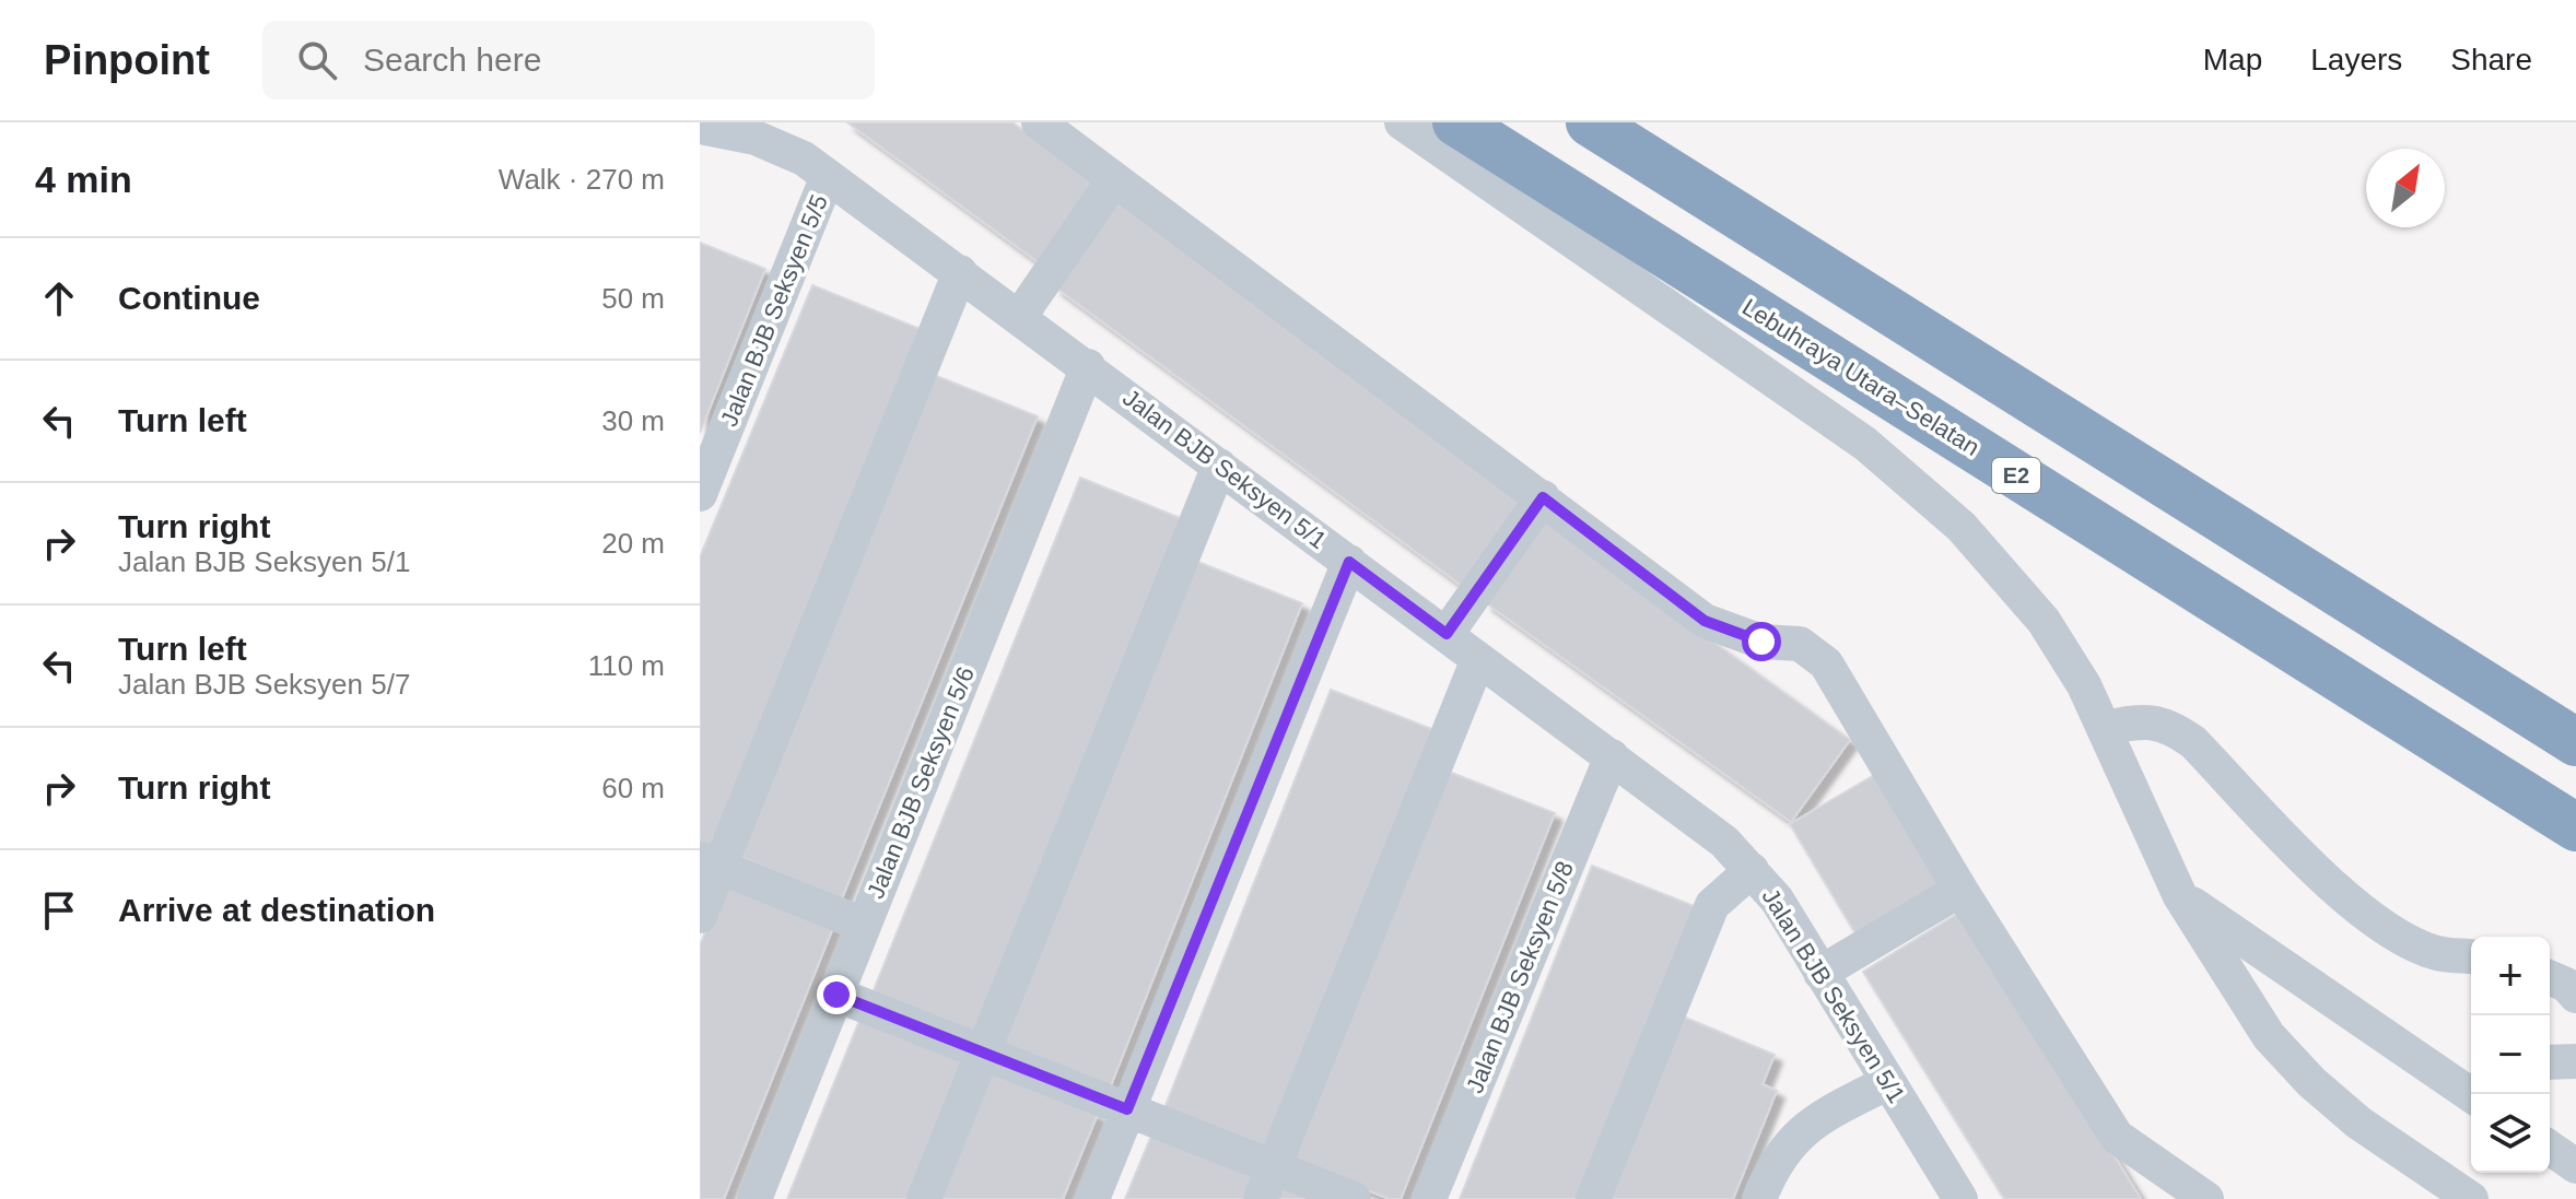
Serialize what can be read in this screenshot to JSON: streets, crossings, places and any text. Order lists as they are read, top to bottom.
{
  "streets": {
    "highway": ["Lebuhraya Utara–Selatan", "E2"],
    "street": [
      "Jalan BJB Seksyen 5/5",
      "Jalan BJB Seksyen 5/1",
      "Jalan BJB Seksyen 5/6",
      "Jalan BJB Seksyen 5/8"
    ]
  },
  "crossings": [
    ["Jalan BJB Seksyen 5/5", "Jalan BJB Seksyen 5/1"],
    ["Jalan BJB Seksyen 5/1", "Jalan BJB Seksyen 5/6"],
    ["Jalan BJB Seksyen 5/1", "Jalan BJB Seksyen 5/8"]
  ],
  "north": "top right",
  "page": {
    "header": "Pinpoint",
    "search": "Search here",
    "nav": ["Map", "Layers", "Share"],
    "heading": ["4 min", "Walk · 270 m"],
    "list": [
      ["Continue", "50 m"],
      ["Turn left", "30 m"],
      ["Turn right", "Jalan BJB Seksyen 5/1", "20 m"],
      ["Turn left", "Jalan BJB Seksyen 5/7", "110 m"],
      ["Turn right", "60 m"],
      "Arrive at destination"
    ],
    "map_buttons": ["+", "−"]
  }
}
